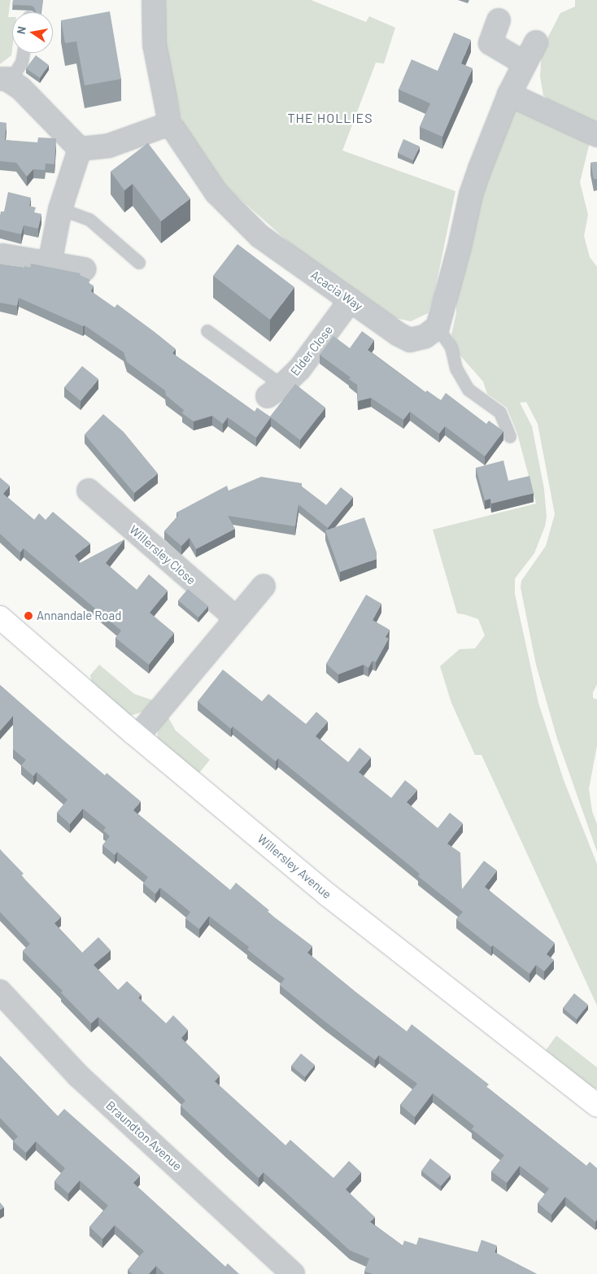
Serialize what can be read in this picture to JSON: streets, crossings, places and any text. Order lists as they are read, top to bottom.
{
  "streets": {
    "street": [
      "Acacia Way",
      "Elder Close",
      "Willersley Close",
      "Willersley Avenue",
      "Braundton Avenue"
    ]
  },
  "crossings": [
    ["Acacia Way", "Elder Close"]
  ],
  "districts": ["THE HOLLIES"],
  "places": ["Annandale Road"],
  "north": "left"
}
